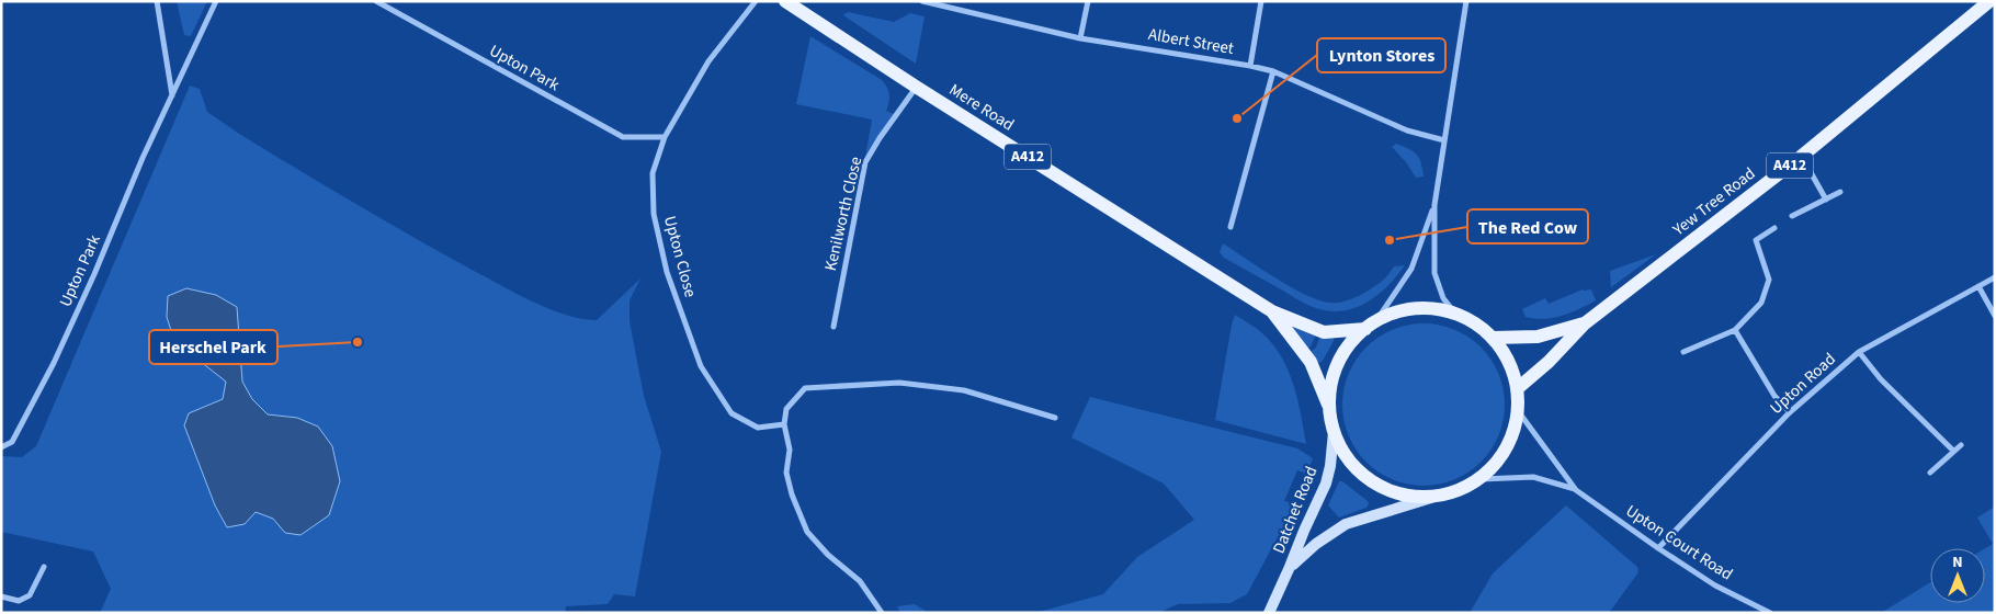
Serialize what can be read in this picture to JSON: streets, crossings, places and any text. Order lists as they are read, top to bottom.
{
  "streets": {
    "main road": [
      "Mere Road",
      "A412",
      "Yew Tree Road",
      "Datchet Road"
    ],
    "street": [
      "Albert Street",
      "Upton Park",
      "Kenilworth Close",
      "Upton Close",
      "Upton Road",
      "Upton Court Road"
    ]
  },
  "crossings": [
    ["Upton Park", "Upton Close"],
    ["Mere Road", "A412"],
    ["Mere Road", "Kenilworth Close"],
    ["A412", "Yew Tree Road"],
    ["A412", "Datchet Road"],
    ["A412", "Upton Court Road"],
    ["Yew Tree Road", "Datchet Road"],
    ["Yew Tree Road", "Upton Court Road"],
    ["Upton Road", "Upton Court Road"],
    ["Datchet Road", "Upton Court Road"]
  ],
  "places": ["Lynton Stores", "The Red Cow", "Herschel Park"],
  "north": "top"
}
